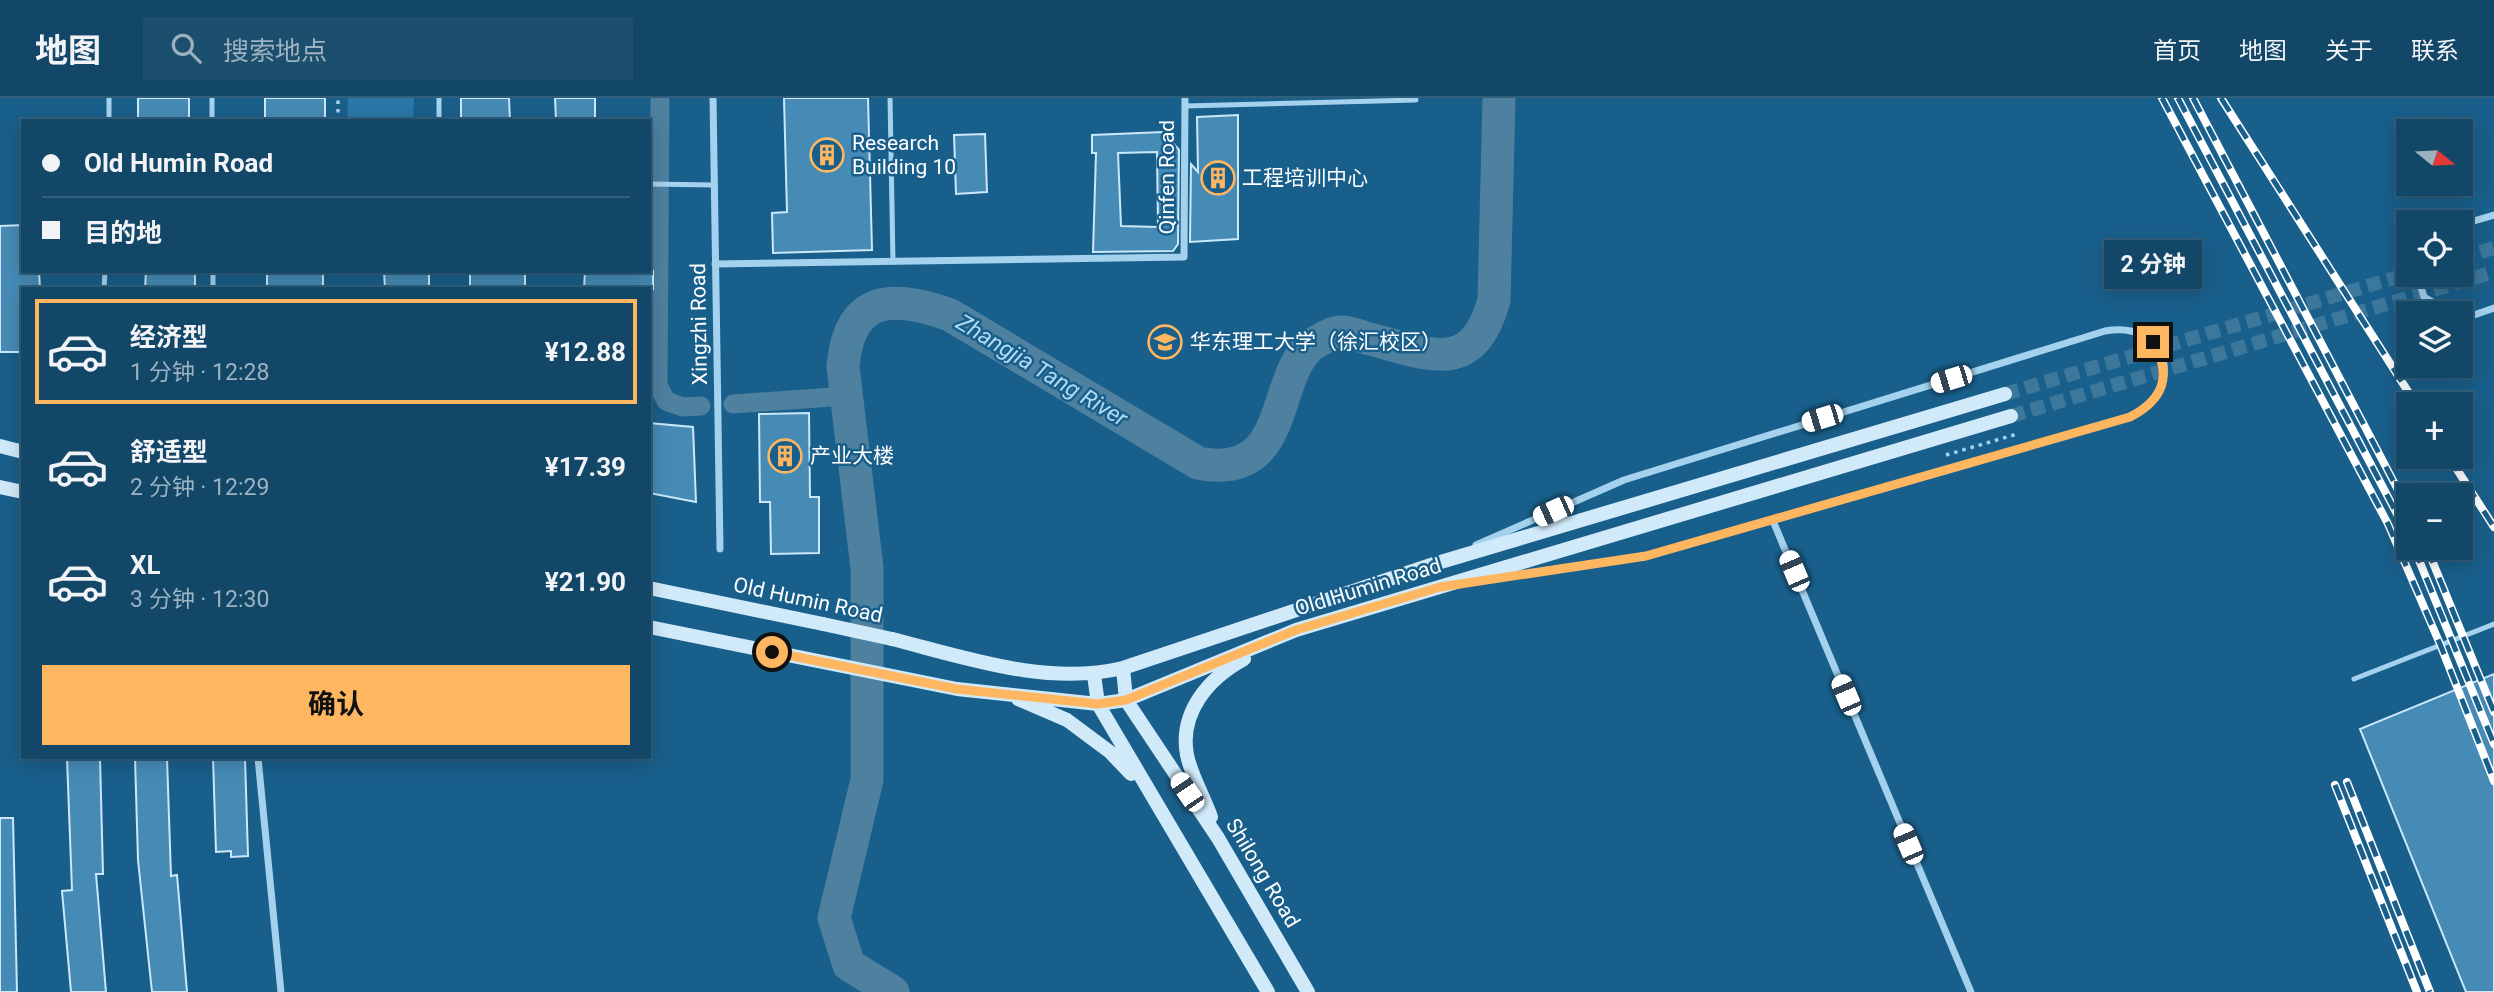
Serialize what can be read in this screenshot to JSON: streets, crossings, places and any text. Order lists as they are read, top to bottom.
{
  "streets": {
    "main road": ["Old Humin Road", "Shilong Road"],
    "street": ["Qinfen Road", "Xingzhi Road"]
  },
  "crossings": [
    ["Old Humin Road", "Shilong Road"]
  ],
  "water": ["Zhangjia Tang River"],
  "places": {
    "building": ["Research Building 10", "工程培训中心", "产业大楼"],
    "school or university": ["华东理工大学（徐汇校区）"]
  },
  "north": "right",
  "page": {
    "header": "地图",
    "search": "搜索地点",
    "nav": [
      "首页",
      "地图",
      "关于",
      "联系"
    ],
    "map_buttons": ["+", "−"],
    "banner": ["Old Humin Road", "目的地"],
    "bubble": "2 分钟",
    "list": [
      {
        "name": "经济型",
        "note": "1 分钟 · 12:28",
        "value": "¥12.88"
      },
      {
        "name": "舒适型",
        "note": "2 分钟 · 12:29",
        "value": "¥17.39"
      },
      {
        "name": "XL",
        "note": "3 分钟 · 12:30",
        "value": "¥21.90"
      }
    ],
    "buttons": "确认"
  }
}
